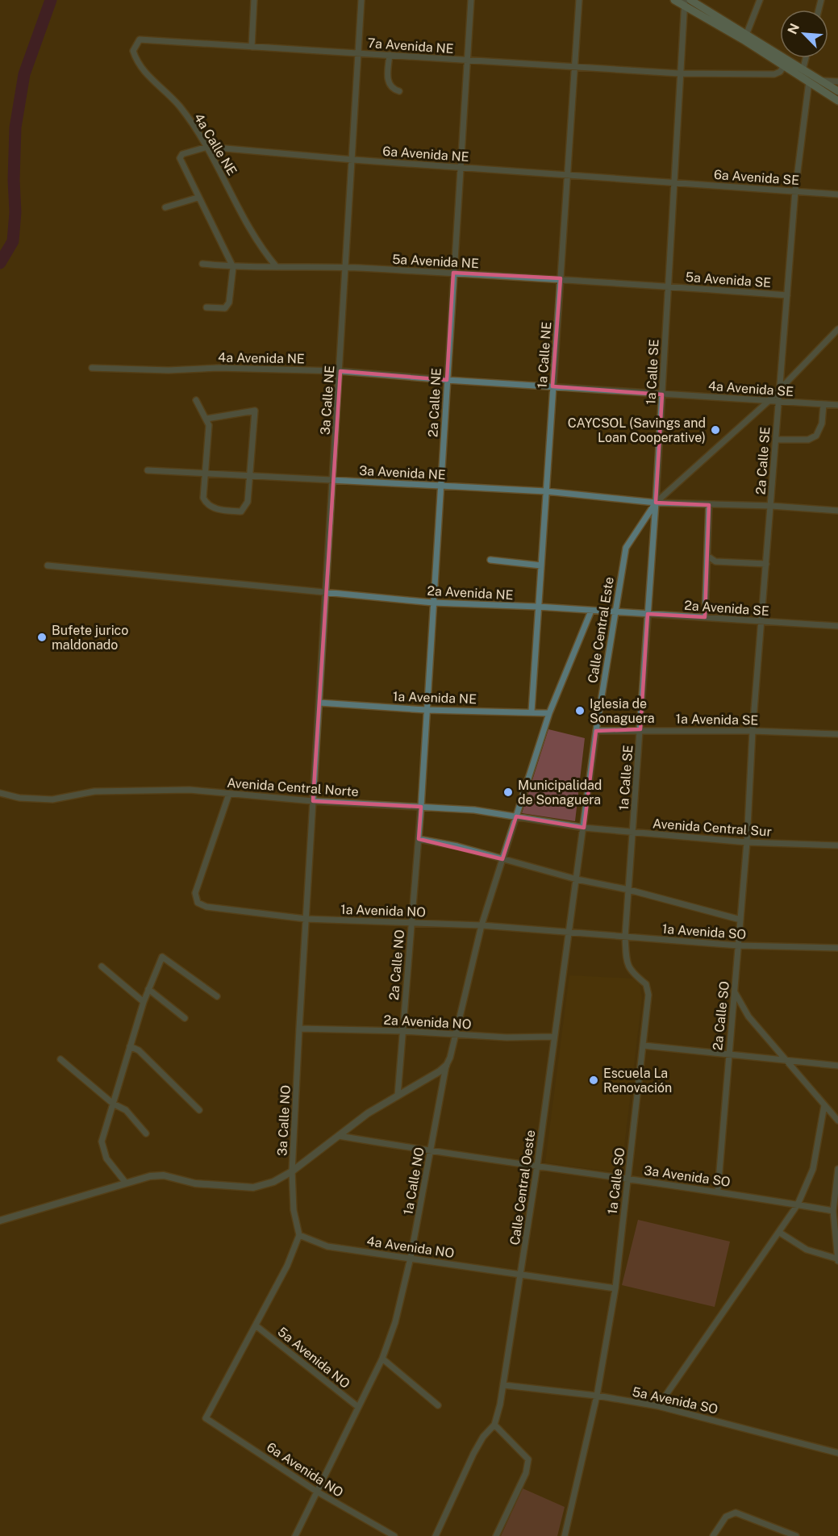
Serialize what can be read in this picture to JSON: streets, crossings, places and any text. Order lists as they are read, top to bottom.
{
  "streets": {
    "street": [
      "7a Avenida NE",
      "4a Calle NE",
      "6a Avenida NE",
      "6a Avenida SE",
      "5a Avenida NE",
      "5a Avenida SE",
      "1a Calle NE",
      "4a Avenida NE",
      "1a Calle SE",
      "4a Avenida SE",
      "3a Calle NE",
      "2a Calle NE",
      "2a Calle SE",
      "3a Avenida NE",
      "2a Avenida NE",
      "2a Avenida SE",
      "Calle Central Este",
      "1a Avenida NE",
      "1a Avenida SE",
      "Avenida Central Norte",
      "Avenida Central Sur",
      "1a Avenida NO",
      "1a Avenida SO",
      "2a Calle NO",
      "2a Calle SO",
      "2a Avenida NO",
      "3a Calle NO",
      "3a Avenida SO",
      "1a Calle NO",
      "1a Calle SO",
      "Calle Central Oeste",
      "4a Avenida NO",
      "5a Avenida NO",
      "5a Avenida SO",
      "6a Avenida NO"
    ]
  },
  "crossings": [
    ["7a Avenida NE", "4a Calle NE"],
    ["7a Avenida NE", "1a Calle NE"],
    ["7a Avenida NE", "1a Calle SE"],
    ["7a Avenida NE", "3a Calle NE"],
    ["7a Avenida NE", "2a Calle NE"],
    ["4a Calle NE", "6a Avenida NE"],
    ["4a Calle NE", "5a Avenida NE"],
    ["6a Avenida NE", "6a Avenida SE"],
    ["6a Avenida NE", "1a Calle NE"],
    ["6a Avenida NE", "1a Calle SE"],
    ["6a Avenida NE", "3a Calle NE"],
    ["6a Avenida NE", "2a Calle NE"],
    ["6a Avenida SE", "1a Calle SE"],
    ["6a Avenida SE", "2a Calle SE"],
    ["5a Avenida NE", "5a Avenida SE"],
    ["5a Avenida NE", "1a Calle NE"],
    ["5a Avenida NE", "1a Calle SE"],
    ["5a Avenida NE", "3a Calle NE"],
    ["5a Avenida NE", "2a Calle NE"],
    ["5a Avenida SE", "1a Calle SE"],
    ["5a Avenida SE", "2a Calle SE"],
    ["1a Calle NE", "4a Avenida NE"],
    ["1a Calle NE", "3a Avenida NE"],
    ["1a Calle NE", "2a Avenida NE"],
    ["1a Calle NE", "1a Avenida NE"],
    ["4a Avenida NE", "1a Calle SE"],
    ["4a Avenida NE", "4a Avenida SE"],
    ["4a Avenida NE", "3a Calle NE"],
    ["4a Avenida NE", "2a Calle NE"],
    ["1a Calle SE", "4a Avenida SE"],
    ["1a Calle SE", "3a Avenida NE"],
    ["1a Calle SE", "2a Avenida SE"],
    ["1a Calle SE", "Calle Central Este"],
    ["1a Calle SE", "1a Avenida SE"],
    ["1a Calle SE", "Avenida Central Sur"],
    ["1a Calle SE", "1a Calle SO"],
    ["4a Avenida SE", "2a Calle SE"],
    ["4a Avenida SE", "Calle Central Este"],
    ["3a Calle NE", "3a Avenida NE"],
    ["3a Calle NE", "2a Avenida NE"],
    ["3a Calle NE", "1a Avenida NE"],
    ["3a Calle NE", "Avenida Central Norte"],
    ["3a Calle NE", "3a Calle NO"],
    ["2a Calle NE", "3a Avenida NE"],
    ["2a Calle NE", "2a Avenida NE"],
    ["2a Calle NE", "1a Avenida NE"],
    ["2a Calle NE", "Avenida Central Norte"],
    ["2a Calle NE", "2a Calle NO"],
    ["2a Calle SE", "3a Avenida NE"],
    ["2a Calle SE", "2a Avenida SE"],
    ["2a Calle SE", "Calle Central Este"],
    ["2a Calle SE", "1a Avenida SE"],
    ["2a Calle SE", "Avenida Central Sur"],
    ["2a Calle SE", "2a Calle SO"],
    ["3a Avenida NE", "Calle Central Este"],
    ["2a Avenida NE", "2a Avenida SE"],
    ["2a Avenida NE", "Calle Central Este"],
    ["2a Avenida SE", "Calle Central Este"],
    ["Calle Central Este", "1a Avenida SE"],
    ["Calle Central Este", "Avenida Central Norte"],
    ["Calle Central Este", "Avenida Central Sur"],
    ["Calle Central Este", "Calle Central Oeste"],
    ["Avenida Central Norte", "Avenida Central Sur"],
    ["Avenida Central Norte", "1a Avenida NO"],
    ["Avenida Central Norte", "2a Calle NO"],
    ["Avenida Central Norte", "3a Calle NO"],
    ["Avenida Central Norte", "1a Calle NO"],
    ["Avenida Central Norte", "Calle Central Oeste"],
    ["Avenida Central Sur", "2a Calle SO"],
    ["Avenida Central Sur", "1a Calle SO"],
    ["Avenida Central Sur", "Calle Central Oeste"],
    ["1a Avenida NO", "1a Avenida SO"],
    ["1a Avenida NO", "2a Calle NO"],
    ["1a Avenida NO", "3a Calle NO"],
    ["1a Avenida NO", "1a Calle NO"],
    ["1a Avenida NO", "Calle Central Oeste"],
    ["1a Avenida SO", "2a Calle SO"],
    ["1a Avenida SO", "1a Calle SO"],
    ["1a Avenida SO", "Calle Central Oeste"],
    ["2a Calle NO", "2a Avenida NO"],
    ["2a Calle SO", "3a Avenida SO"],
    ["2a Avenida NO", "3a Calle NO"],
    ["2a Avenida NO", "1a Calle NO"],
    ["2a Avenida NO", "Calle Central Oeste"],
    ["3a Calle NO", "4a Avenida NO"],
    ["3a Avenida SO", "1a Calle NO"],
    ["3a Avenida SO", "1a Calle SO"],
    ["3a Avenida SO", "Calle Central Oeste"],
    ["1a Calle NO", "4a Avenida NO"],
    ["1a Calle NO", "5a Avenida NO"],
    ["1a Calle NO", "6a Avenida NO"],
    ["1a Calle SO", "4a Avenida NO"],
    ["1a Calle SO", "5a Avenida SO"],
    ["Calle Central Oeste", "4a Avenida NO"],
    ["Calle Central Oeste", "5a Avenida SO"],
    ["5a Avenida NO", "6a Avenida NO"]
  ],
  "places": [
    "CAYCSOL (Savings and Loan Cooperative)",
    "Bufete jurico maldonado",
    "Iglesia de Sonaguera",
    "Municipalidad de Sonaguera",
    "Escuela La Renovación"
  ],
  "north": "top left"
}
